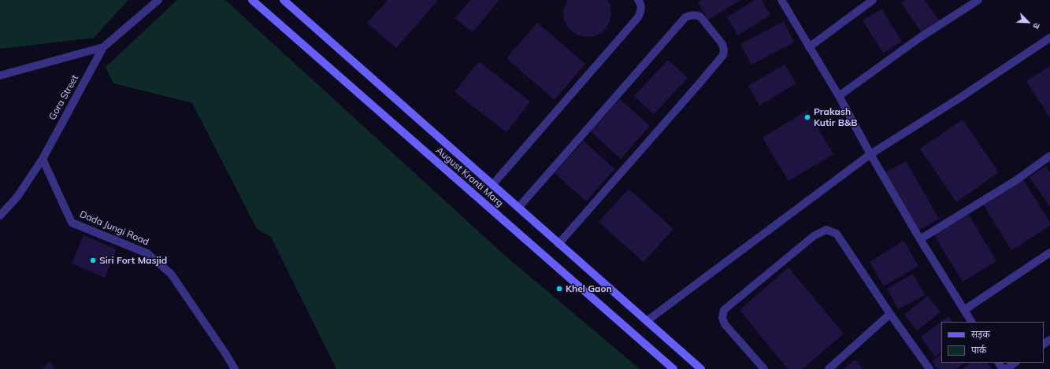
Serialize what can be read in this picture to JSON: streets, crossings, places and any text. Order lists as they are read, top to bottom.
{
  "streets": {
    "main road": ["August Kranti Marg"],
    "street": ["Gora Street", "Dada Jungi Road"]
  },
  "crossings": [
    ["Gora Street", "Dada Jungi Road"]
  ],
  "places": ["Prakash Kutir B&B", "Siri Fort Masjid", "Khel Gaon"],
  "legend": ["सड़क", "पार्क"],
  "north": "bottom right"
}
